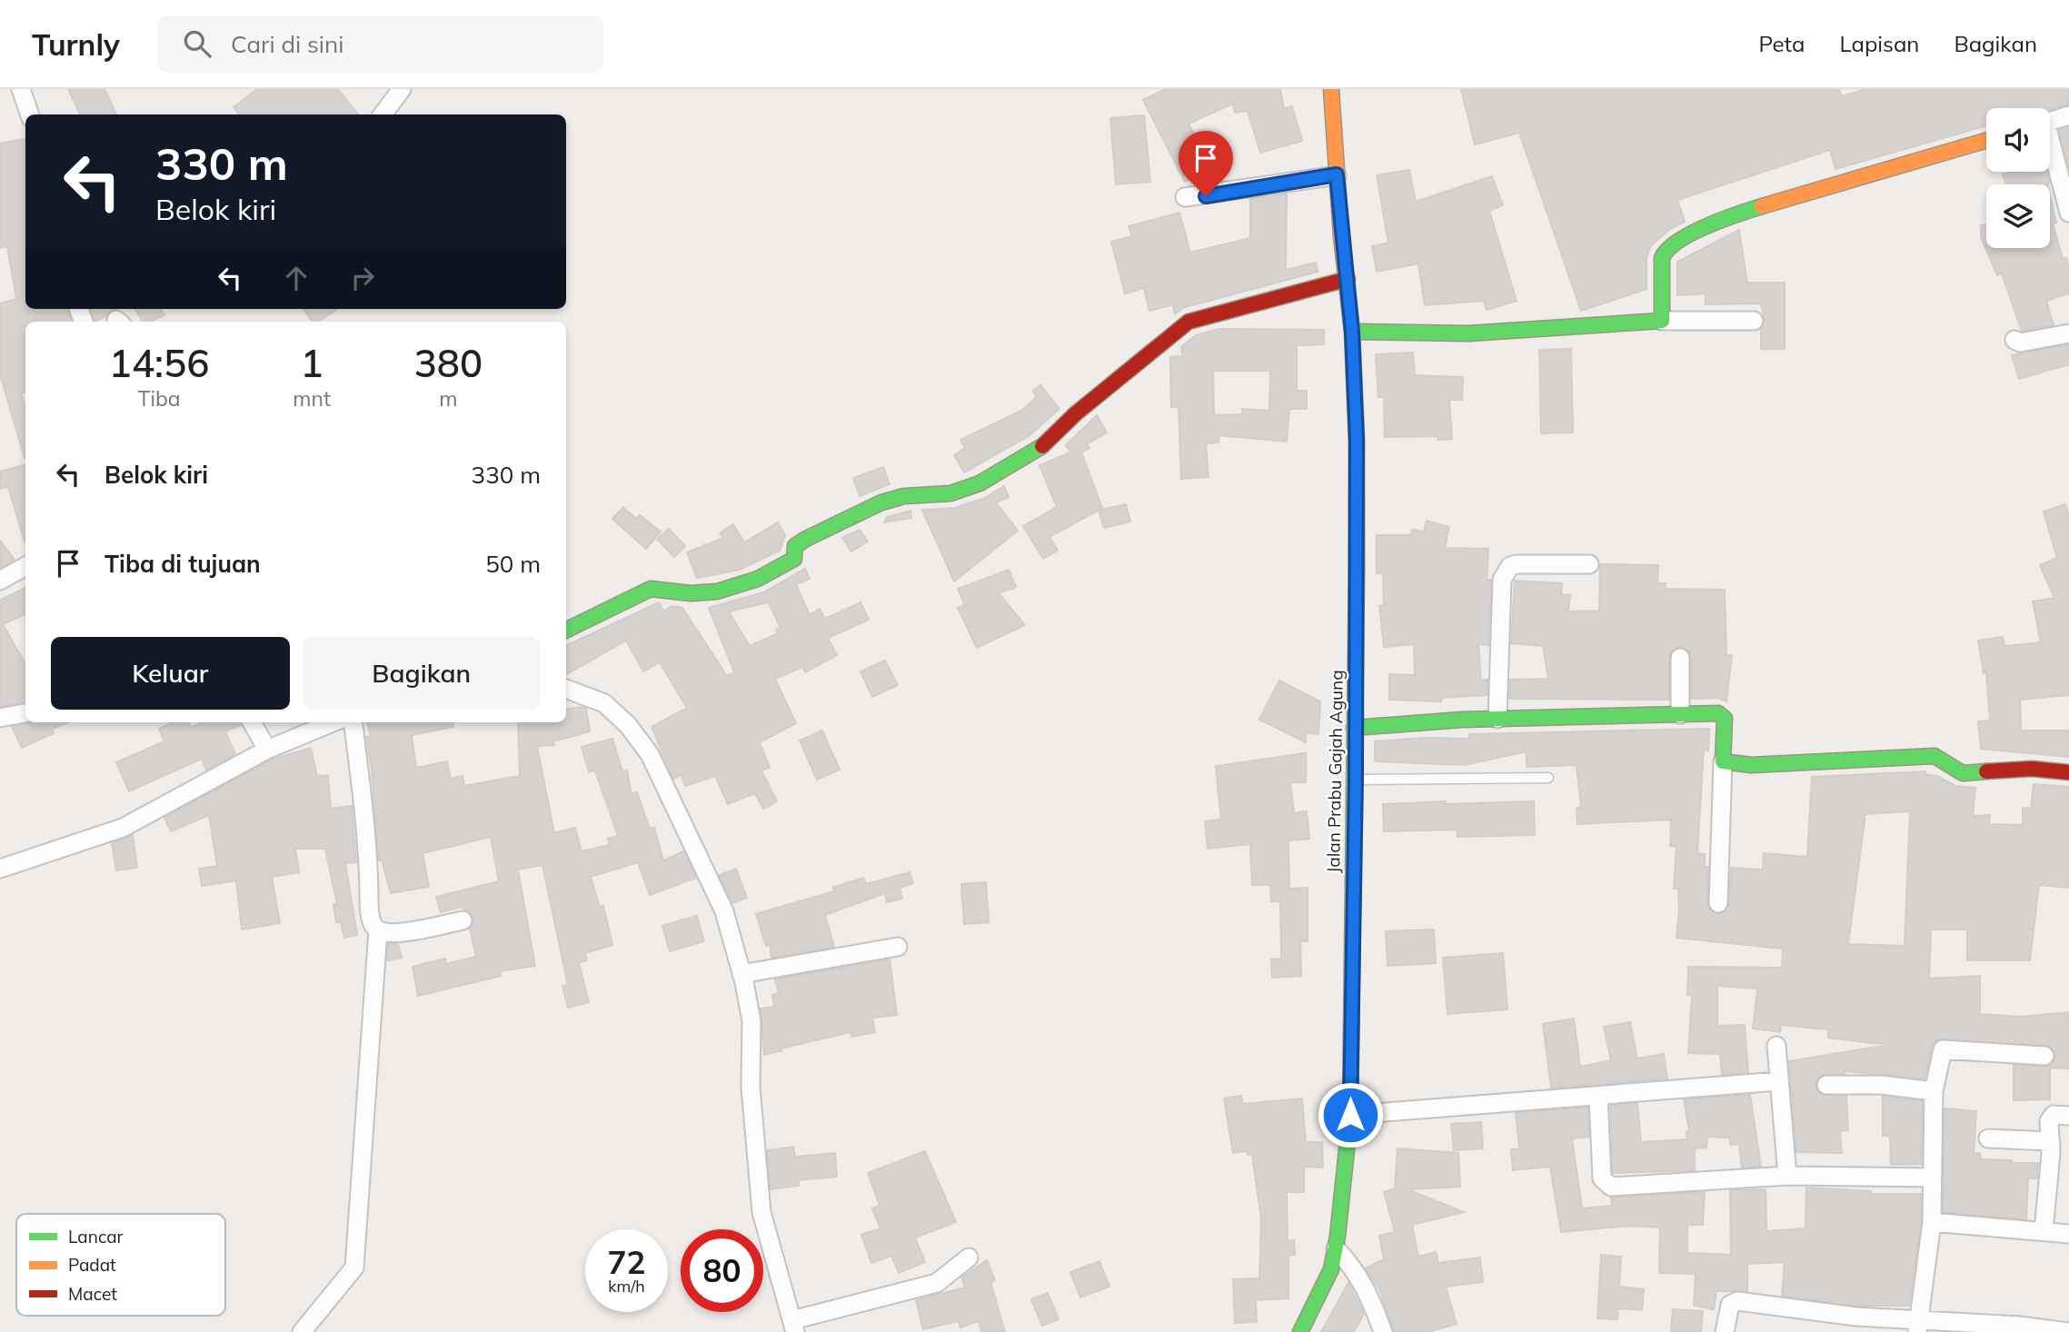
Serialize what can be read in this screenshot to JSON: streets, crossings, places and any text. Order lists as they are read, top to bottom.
{
  "streets": {
    "main road": ["Jalan Prabu Gajah Agung"]
  },
  "legend": ["Lancar", "Padat", "Macet"],
  "page": {
    "header": "Turnly",
    "search": "Cari di sini",
    "nav": ["Peta", "Lapisan", "Bagikan"],
    "turn": ["330 m", "Belok kiri"],
    "eta": [
      "14:56",
      "Tiba",
      "1",
      "mnt",
      "380",
      "m"
    ],
    "list": [
      {
        "name": "Belok kiri",
        "value": "330 m"
      },
      {
        "name": "Tiba di tujuan",
        "value": "50 m"
      }
    ],
    "buttons": ["Keluar", "Bagikan"],
    "speed": "72 km/h",
    "limit": "80"
  }
}
